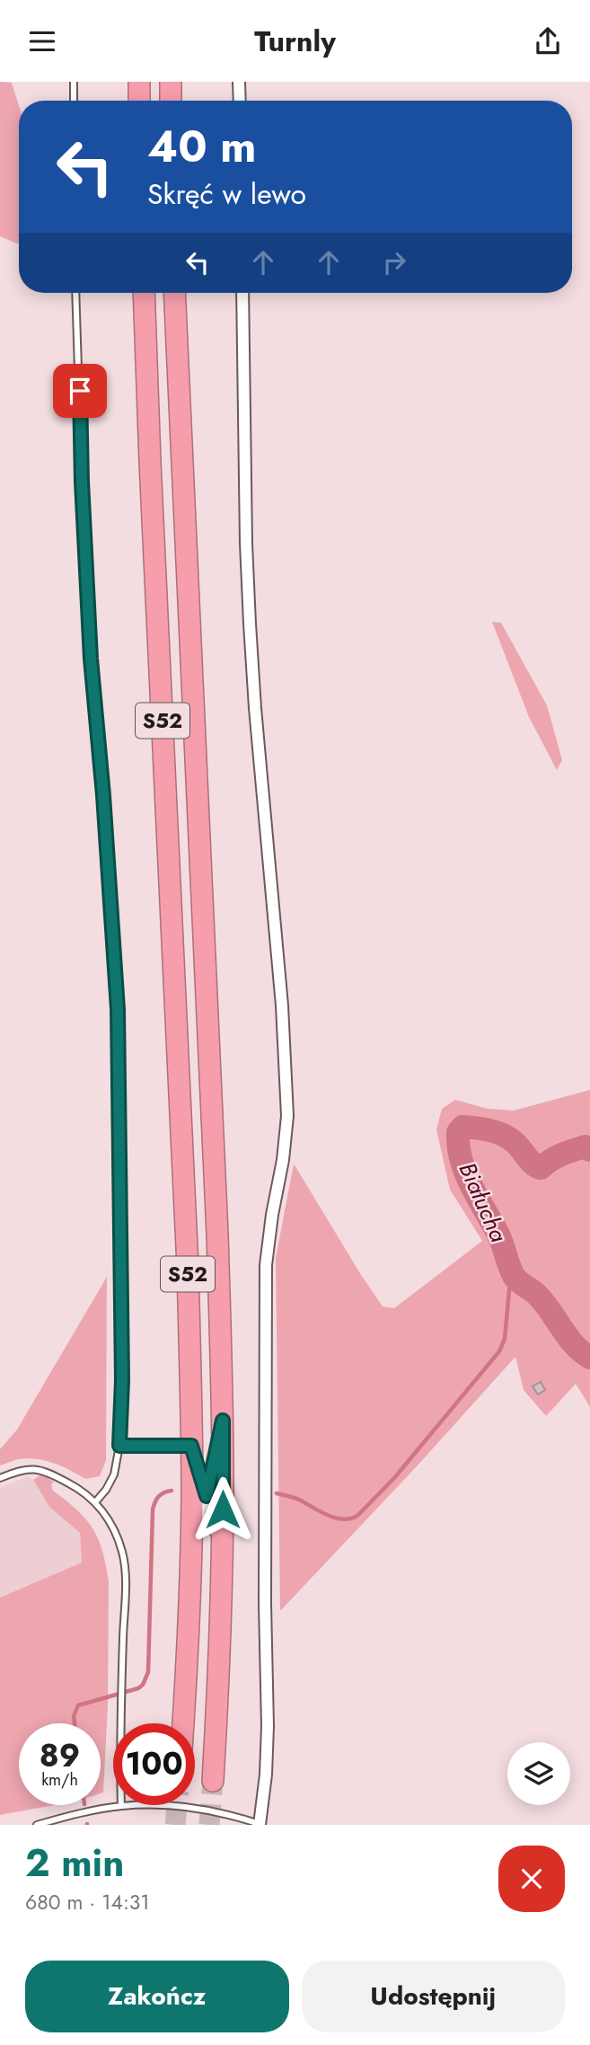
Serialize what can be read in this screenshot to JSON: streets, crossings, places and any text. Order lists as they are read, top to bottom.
{
  "streets": {
    "highway": ["S52"]
  },
  "water": ["Białucha"],
  "page": {
    "header": "Turnly",
    "turn": ["40 m", "Skręć w lewo"],
    "speed": "89 km/h",
    "limit": "100",
    "heading": ["2 min", "680 m · 14:31"],
    "buttons": ["Zakończ", "Udostępnij"]
  }
}
